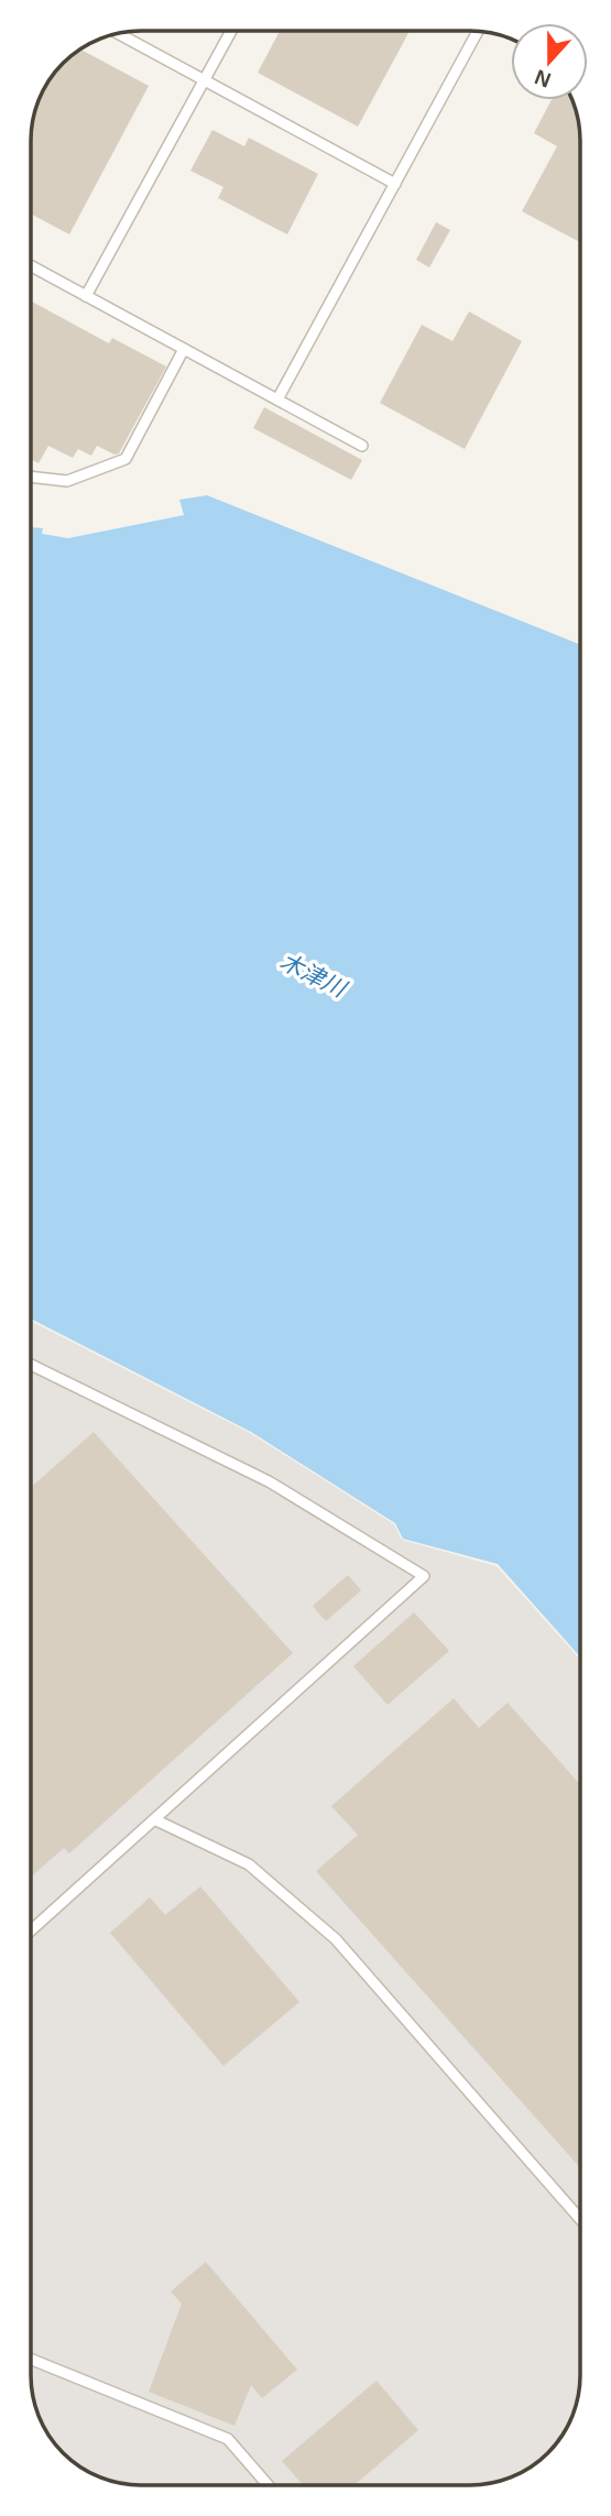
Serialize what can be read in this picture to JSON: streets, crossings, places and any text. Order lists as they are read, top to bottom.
{
  "water": ["木津川"],
  "north": "bottom"
}
